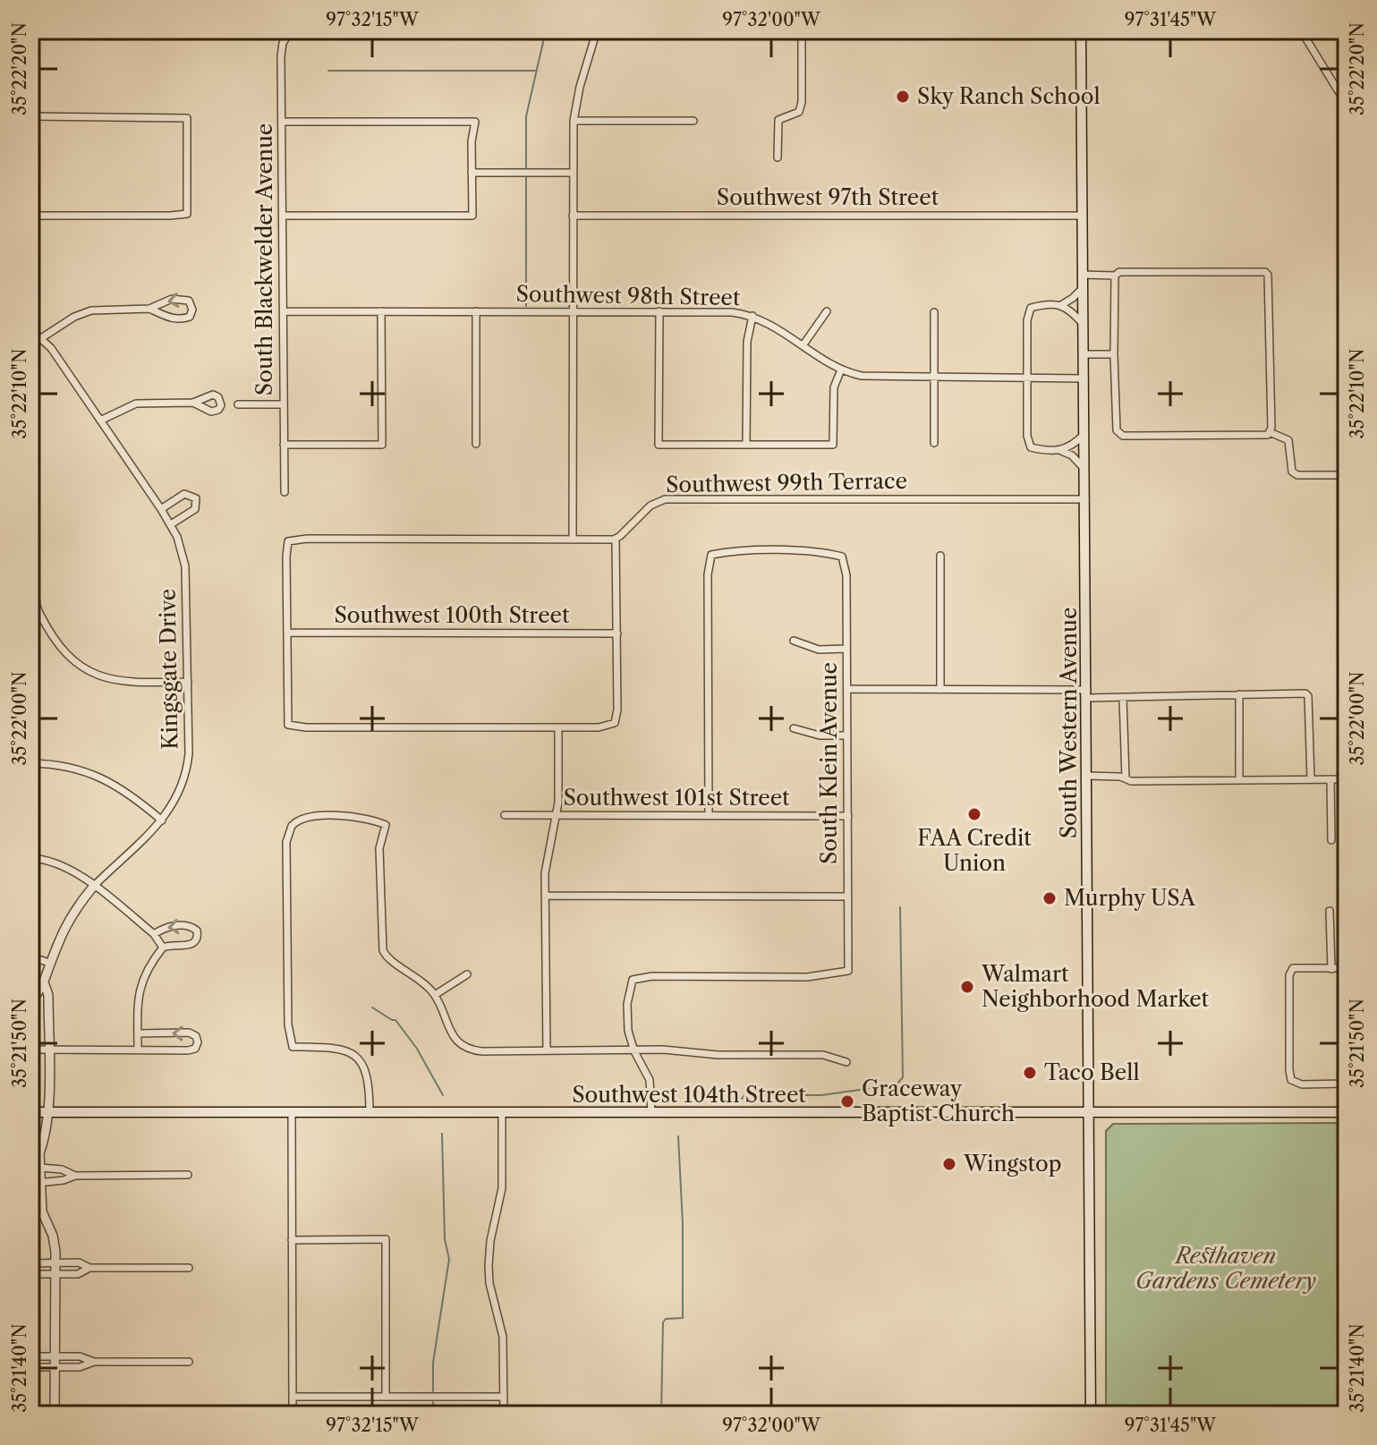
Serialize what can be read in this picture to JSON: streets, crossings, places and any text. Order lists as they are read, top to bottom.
{
  "streets": {
    "main road": ["South Western Avenue", "Southwest 104th Street"],
    "street": [
      "Southwest 97th Street",
      "South Blackwelder Avenue",
      "Southwest 98th Street",
      "Southwest 99th Terrace",
      "Southwest 100th Street",
      "Kingsgate Drive",
      "South Klein Avenue",
      "Southwest 101st Street"
    ]
  },
  "crossings": [
    ["Southwest 97th Street", "South Western Avenue"],
    ["South Blackwelder Avenue", "Southwest 98th Street"],
    ["Southwest 98th Street", "South Western Avenue"],
    ["Southwest 99th Terrace", "South Western Avenue"],
    ["Kingsgate Drive", "Southwest 104th Street"],
    ["South Western Avenue", "Southwest 104th Street"],
    ["South Klein Avenue", "Southwest 101st Street"]
  ],
  "parks": ["Resthaven Gardens Cemetery"],
  "places": [
    "Sky Ranch School",
    "FAA Credit Union",
    "Murphy USA",
    "Walmart Neighborhood Market",
    "Taco Bell",
    "Graceway Baptist Church",
    "Wingstop"
  ],
  "coordinates": [
    "97°32'15\"W",
    "97°32'00\"W",
    "97°31'45\"W",
    "35°22'20\"N",
    "35°22'10\"N",
    "35°22'00\"N",
    "35°21'50\"N",
    "35°21'40\"N"
  ]
}
